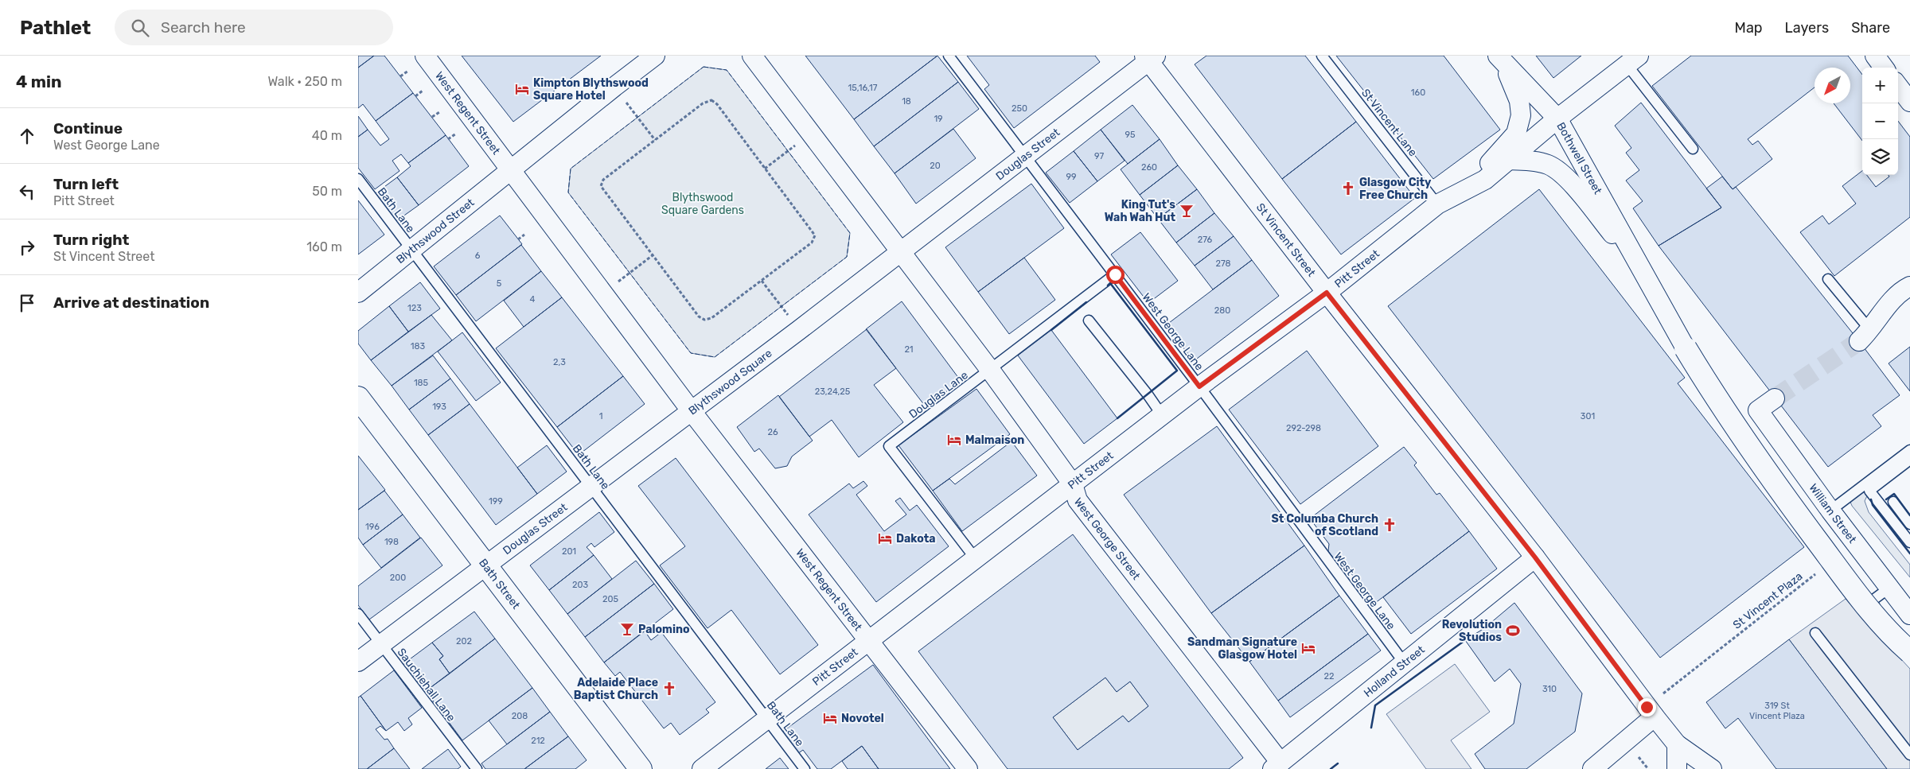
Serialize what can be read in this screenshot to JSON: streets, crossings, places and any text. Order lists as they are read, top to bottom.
{
  "streets": {
    "main road": ["Bath Street"],
    "street": [
      "West Regent Street",
      "Douglas Street",
      "Bothwell Street",
      "Blythswood Street",
      "St Vincent Street",
      "Pitt Street",
      "Blythswood Square",
      "William Street",
      "West George Street",
      "Holland Street"
    ],
    "lane": [
      "St Vincent Lane",
      "Bath Lane",
      "West George Lane",
      "Douglas Lane",
      "Sauchiehall Lane"
    ],
    "path": ["St Vincent Plaza"]
  },
  "crossings": [
    ["West Regent Street", "Douglas Street"],
    ["West Regent Street", "Blythswood Street"],
    ["West Regent Street", "Pitt Street"],
    ["West Regent Street", "Blythswood Square"],
    ["St Vincent Lane", "Pitt Street"],
    ["Douglas Street", "Bath Lane"],
    ["Douglas Street", "St Vincent Street"],
    ["Douglas Street", "West George Lane"],
    ["Douglas Street", "Blythswood Square"],
    ["Douglas Street", "West George Street"],
    ["Douglas Street", "Bath Street"],
    ["Douglas Street", "Sauchiehall Lane"],
    ["Bothwell Street", "Pitt Street"],
    ["Bath Lane", "Blythswood Street"],
    ["Bath Lane", "Pitt Street"],
    ["Blythswood Street", "Blythswood Square"],
    ["St Vincent Street", "Pitt Street"],
    ["St Vincent Street", "St Vincent Plaza"],
    ["St Vincent Street", "Holland Street"],
    ["Pitt Street", "West George Lane"],
    ["Pitt Street", "Douglas Lane"],
    ["Pitt Street", "West George Street"],
    ["West George Lane", "Douglas Lane"],
    ["West George Lane", "Holland Street"],
    ["Blythswood Square", "West George Street"],
    ["Douglas Lane", "West George Street"],
    ["West George Street", "Holland Street"]
  ],
  "parks": ["Blythswood Square Gardens"],
  "places": {
    "hotel": [
      "Kimpton Blythswood Square Hotel",
      "Malmaison",
      "Dakota",
      "Sandman Signature Glasgow Hotel",
      "Novotel"
    ],
    "church": ["Glasgow City Free Church", "St Columba Church of Scotland", "Adelaide Place Baptist Church"],
    "bar": ["King Tut's Wah Wah Hut", "Palomino"],
    "sports": ["Revolution Studios"]
  },
  "house_numbers": [
    "15,16,17",
    "160",
    "18",
    "250",
    "19",
    "95",
    "97",
    "20",
    "260",
    "99",
    "276",
    "6",
    "278",
    "5",
    "4",
    "123",
    "280",
    "183",
    "21",
    "2,3",
    "185",
    "23,24,25",
    "193",
    "1",
    "301",
    "292-298",
    "26",
    "199",
    "196",
    "198",
    "201",
    "200",
    "203",
    "205",
    "202",
    "22",
    "310",
    "319 St Vincent Plaza",
    "208",
    "212"
  ],
  "north": "bottom left",
  "page": {
    "header": "Pathlet",
    "search": "Search here",
    "nav": ["Map", "Layers", "Share"],
    "heading": ["4 min", "Walk · 250 m"],
    "map_buttons": ["+", "−"],
    "list": [
      ["Continue", "West George Lane", "40 m"],
      ["Turn left", "Pitt Street", "50 m"],
      ["Turn right", "St Vincent Street", "160 m"],
      "Arrive at destination"
    ]
  }
}
